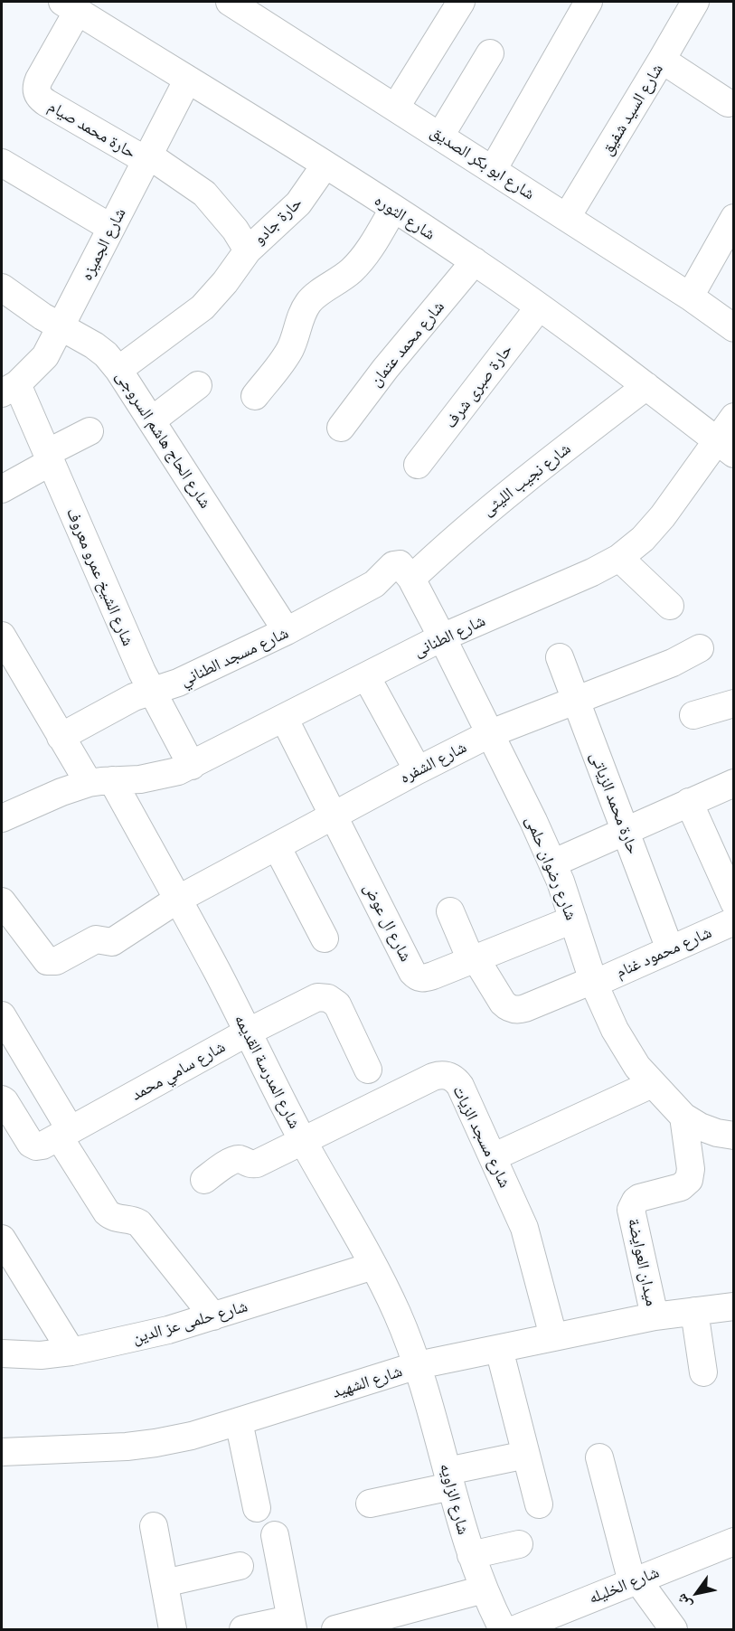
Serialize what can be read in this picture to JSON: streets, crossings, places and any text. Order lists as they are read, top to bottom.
{
  "streets": {
    "street": [
      "شارع السيد شفيق",
      "حارة محمد صيام",
      "شارع ابو بكر الصديق",
      "شارع الثوره",
      "حارة جادو",
      "شارع الجميزه",
      "شارع محمد عتمان",
      "حارة صبرى شرف",
      "شارع الحاج هاشم السروجى",
      "شارع نجيب الليثى",
      "شارع الشيخ عمرو معروف",
      "شارع الطنانى",
      "شارع مسجد الطناني",
      "شارع الشفره",
      "حارة محمد الزياتى",
      "شارع رضوان حلمى",
      "شارع ال عوض",
      "شارع محمود غنام",
      "شارع سامي محمد",
      "شارع المدرسة القديمه",
      "شارع مسجد الزيات",
      "ميدان العوايضة",
      "شارع حلمى عز الدين",
      "شارع الشهيد",
      "شارع الزاويه",
      "شارع الخليله"
    ]
  },
  "crossings": [
    ["شارع السيد شفيق", "شارع ابو بكر الصديق"],
    ["حارة محمد صيام", "شارع الثوره"],
    ["حارة محمد صيام", "شارع الجميزه"],
    ["شارع الثوره", "حارة جادو"],
    ["شارع الثوره", "شارع الجميزه"],
    ["شارع الثوره", "شارع محمد عتمان"],
    ["شارع الثوره", "حارة صبرى شرف"],
    ["شارع الثوره", "شارع نجيب الليثى"],
    ["شارع الثوره", "شارع الطنانى"],
    ["حارة جادو", "شارع الحاج هاشم السروجى"],
    ["شارع الجميزه", "شارع الحاج هاشم السروجى"],
    ["شارع الجميزه", "شارع الشيخ عمرو معروف"],
    ["شارع الحاج هاشم السروجى", "شارع مسجد الطناني"],
    ["شارع نجيب الليثى", "شارع مسجد الطناني"],
    ["شارع نجيب الليثى", "شارع رضوان حلمى"],
    ["شارع الشيخ عمرو معروف", "شارع الطنانى"],
    ["شارع الشيخ عمرو معروف", "شارع مسجد الطناني"],
    ["شارع الطنانى", "شارع رضوان حلمى"],
    ["شارع الطنانى", "شارع ال عوض"],
    ["شارع الطنانى", "شارع المدرسة القديمه"],
    ["شارع مسجد الطناني", "شارع رضوان حلمى"],
    ["شارع مسجد الطناني", "شارع المدرسة القديمه"],
    ["شارع الشفره", "حارة محمد الزياتى"],
    ["شارع الشفره", "شارع رضوان حلمى"],
    ["شارع الشفره", "شارع ال عوض"],
    ["شارع الشفره", "شارع المدرسة القديمه"],
    ["حارة محمد الزياتى", "شارع محمود غنام"],
    ["شارع رضوان حلمى", "شارع ال عوض"],
    ["شارع رضوان حلمى", "شارع محمود غنام"],
    ["شارع رضوان حلمى", "ميدان العوايضة"],
    ["شارع ال عوض", "شارع محمود غنام"],
    ["شارع سامي محمد", "شارع المدرسة القديمه"],
    ["شارع المدرسة القديمه", "شارع مسجد الزيات"],
    ["شارع المدرسة القديمه", "شارع حلمى عز الدين"],
    ["شارع المدرسة القديمه", "شارع الشهيد"],
    ["شارع المدرسة القديمه", "شارع الزاويه"],
    ["شارع مسجد الزيات", "شارع الشهيد"],
    ["ميدان العوايضة", "شارع الشهيد"],
    ["شارع الشهيد", "شارع الزاويه"]
  ],
  "north": "bottom left"
}
